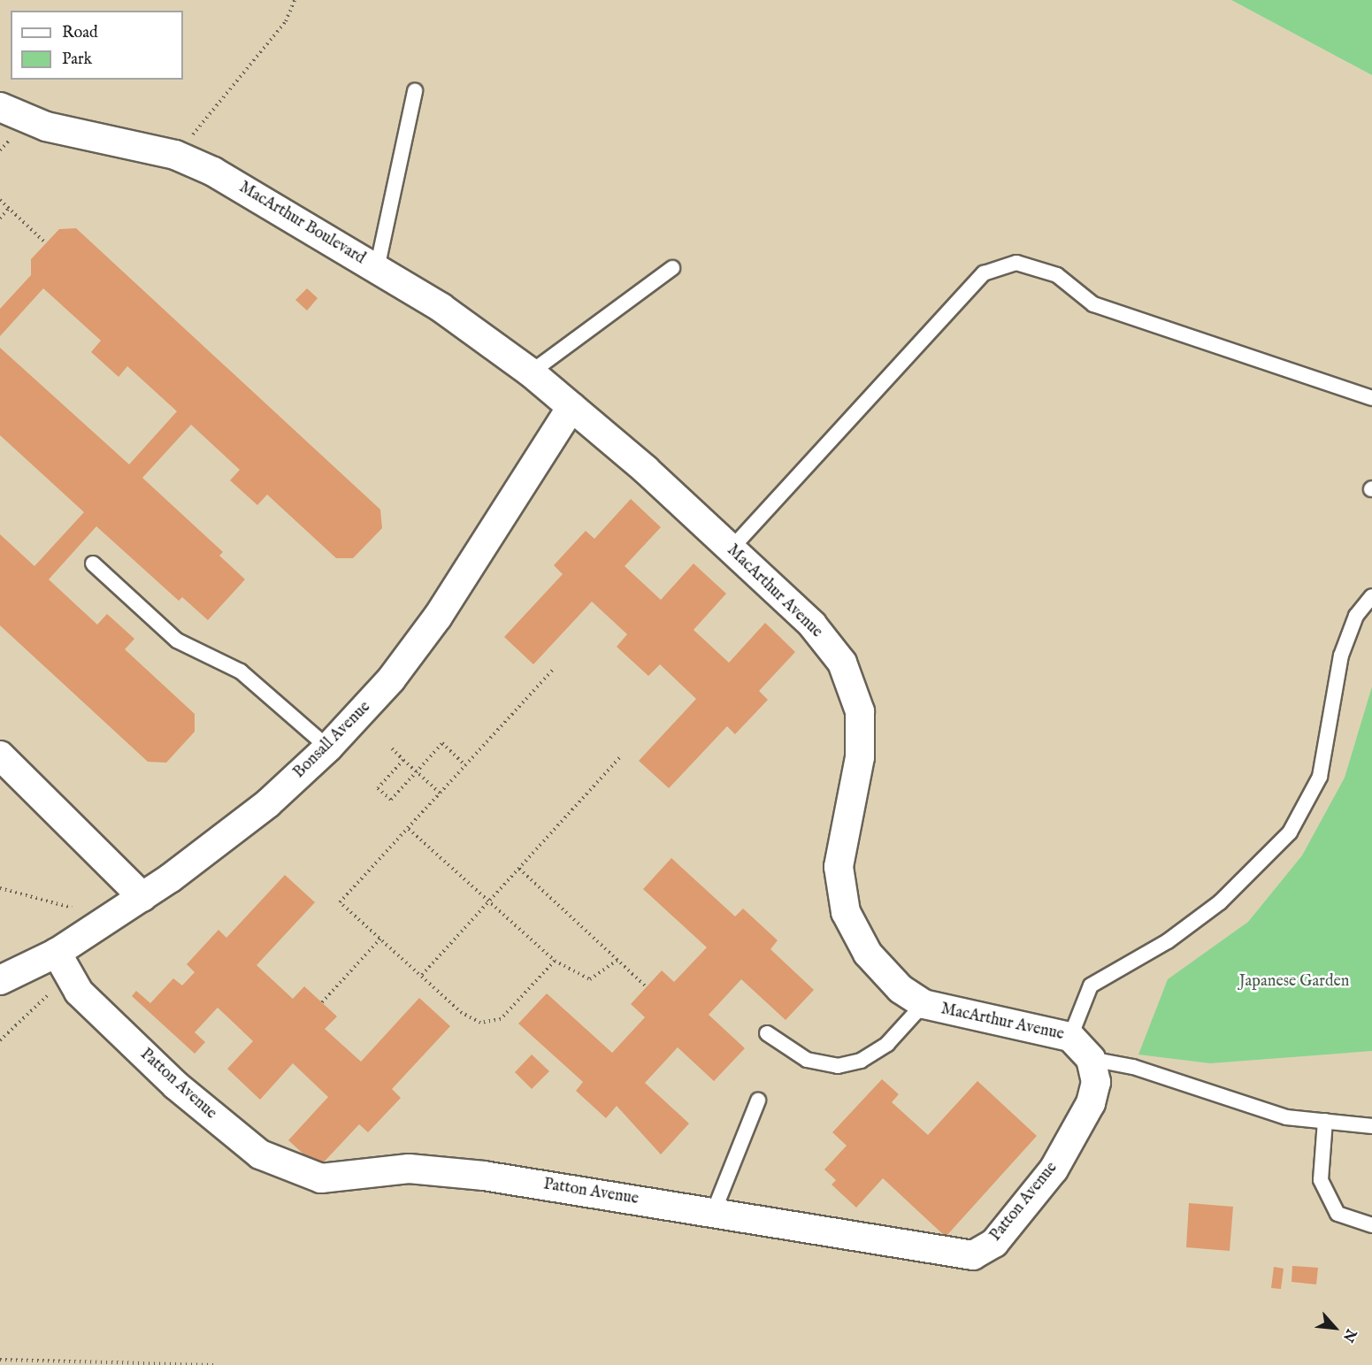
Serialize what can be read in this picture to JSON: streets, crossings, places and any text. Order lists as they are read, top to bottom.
{
  "streets": {
    "street": [
      "MacArthur Boulevard",
      "MacArthur Avenue",
      "Bonsall Avenue",
      "Patton Avenue"
    ]
  },
  "crossings": [
    ["MacArthur Boulevard", "MacArthur Avenue"],
    ["MacArthur Boulevard", "Bonsall Avenue"],
    ["MacArthur Avenue", "Bonsall Avenue"],
    ["MacArthur Avenue", "Patton Avenue"],
    ["Bonsall Avenue", "Patton Avenue"]
  ],
  "parks": ["Japanese Garden"],
  "legend": ["Road", "Park"],
  "north": "bottom right"
}
